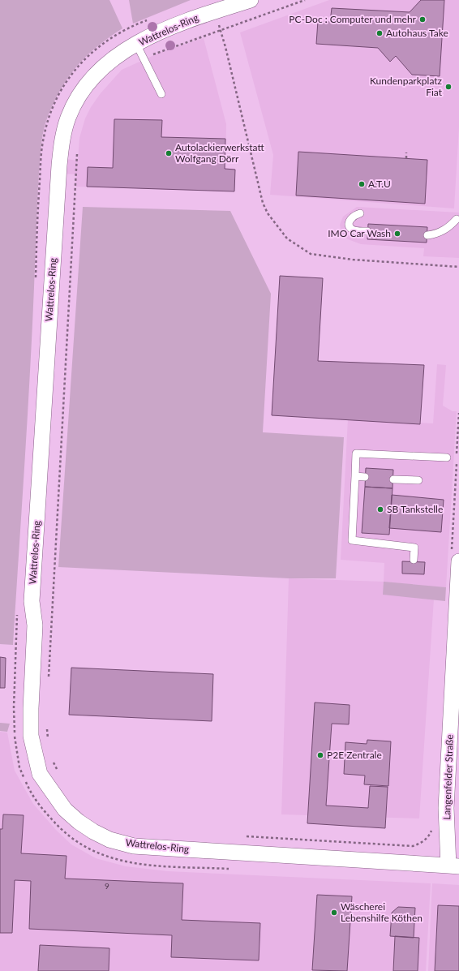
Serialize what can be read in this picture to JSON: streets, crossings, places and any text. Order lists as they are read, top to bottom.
{
  "streets": {
    "street": ["Wattrelos-Ring", "Langenfelder Straße"]
  },
  "crossings": [
    ["Wattrelos-Ring", "Langenfelder Straße"]
  ],
  "places": [
    "PC-Doc : Computer und mehr",
    "Autohaus Take",
    "Kundenparkplatz Fiat",
    "Autolackierwerkstatt Wolfgang Dörr",
    "A.T.U",
    "IMO Car Wash",
    "SB Tankstelle",
    "P2E Zentrale",
    "Wäscherei Lebenshilfe Köthen"
  ],
  "house_numbers": ["9"]
}
